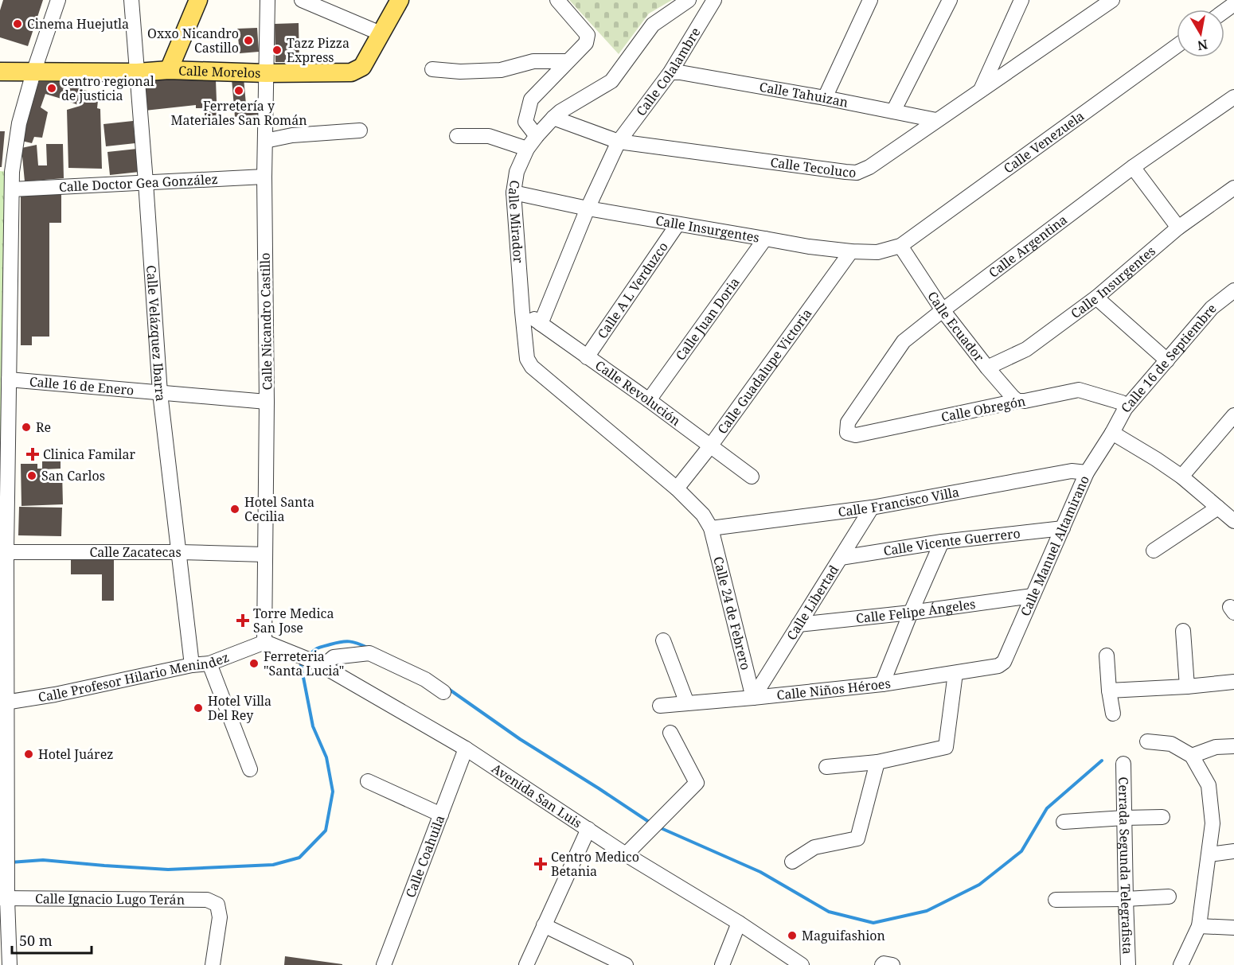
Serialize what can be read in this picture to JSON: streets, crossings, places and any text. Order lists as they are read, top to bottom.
{
  "streets": {
    "main road": ["Calle Morelos"],
    "street": [
      "Calle Colalambre",
      "Calle Tahuizan",
      "Calle Venezuela",
      "Calle Tecoluco",
      "Calle Doctor Gea González",
      "Calle Mirador",
      "Calle Insurgentes",
      "Calle Argentina",
      "Calle A L Verduzco",
      "Calle Juan Doria",
      "Calle Nicandro Castillo",
      "Calle Ecuador",
      "Calle Velázquez Ibarra",
      "Calle 16 de Septiembre",
      "Calle Guadalupe Victoria",
      "Calle 16 de Enero",
      "Calle Revolución",
      "Calle Obregón",
      "Calle Francisco Villa",
      "Calle Vicente Guerrero",
      "Calle Manuel Altamirano",
      "Calle Zacatecas",
      "Calle Libertad",
      "Calle Felipe Ángeles",
      "Calle 24 de Febrero",
      "Calle Profesor Hilario Menindez",
      "Calle Niños Héroes",
      "Avenida San Luis",
      "Calle Coahuila",
      "Cerrada Segunda Telegrafista",
      "Calle Ignacio Lugo Terán"
    ]
  },
  "crossings": [
    ["Calle Morelos", "Calle Nicandro Castillo"],
    ["Calle Morelos", "Calle Velázquez Ibarra"],
    ["Calle Colalambre", "Calle Tahuizan"],
    ["Calle Colalambre", "Calle Tecoluco"],
    ["Calle Colalambre", "Calle Insurgentes"],
    ["Calle Colalambre", "Calle Revolución"],
    ["Calle Tahuizan", "Calle Tecoluco"],
    ["Calle Venezuela", "Calle Insurgentes"],
    ["Calle Venezuela", "Calle Ecuador"],
    ["Calle Tecoluco", "Calle Mirador"],
    ["Calle Doctor Gea González", "Calle Nicandro Castillo"],
    ["Calle Doctor Gea González", "Calle Velázquez Ibarra"],
    ["Calle Mirador", "Calle Insurgentes"],
    ["Calle Mirador", "Calle Guadalupe Victoria"],
    ["Calle Mirador", "Calle Revolución"],
    ["Calle Insurgentes", "Calle A L Verduzco"],
    ["Calle Insurgentes", "Calle Juan Doria"],
    ["Calle Insurgentes", "Calle Ecuador"],
    ["Calle Insurgentes", "Calle Guadalupe Victoria"],
    ["Calle Argentina", "Calle Ecuador"],
    ["Calle Argentina", "Calle Obregón"],
    ["Calle A L Verduzco", "Calle Revolución"],
    ["Calle Juan Doria", "Calle Revolución"],
    ["Calle Nicandro Castillo", "Calle 16 de Enero"],
    ["Calle Nicandro Castillo", "Calle Zacatecas"],
    ["Calle Nicandro Castillo", "Calle Profesor Hilario Menindez"],
    ["Calle Nicandro Castillo", "Avenida San Luis"],
    ["Calle Ecuador", "Calle Obregón"],
    ["Calle Velázquez Ibarra", "Calle 16 de Enero"],
    ["Calle Velázquez Ibarra", "Calle Zacatecas"],
    ["Calle Velázquez Ibarra", "Calle Profesor Hilario Menindez"],
    ["Calle 16 de Septiembre", "Calle Obregón"],
    ["Calle 16 de Septiembre", "Calle Manuel Altamirano"],
    ["Calle Guadalupe Victoria", "Calle Revolución"],
    ["Calle Francisco Villa", "Calle Manuel Altamirano"],
    ["Calle Francisco Villa", "Calle Libertad"],
    ["Calle Francisco Villa", "Calle 24 de Febrero"],
    ["Calle Vicente Guerrero", "Calle Manuel Altamirano"],
    ["Calle Vicente Guerrero", "Calle Libertad"],
    ["Calle Manuel Altamirano", "Calle Felipe Ángeles"],
    ["Calle Manuel Altamirano", "Calle Niños Héroes"],
    ["Calle Libertad", "Calle Felipe Ángeles"],
    ["Calle Libertad", "Calle 24 de Febrero"],
    ["Calle Libertad", "Calle Niños Héroes"],
    ["Calle 24 de Febrero", "Calle Niños Héroes"],
    ["Calle Profesor Hilario Menindez", "Avenida San Luis"],
    ["Avenida San Luis", "Calle Coahuila"]
  ],
  "places": {
    "other": [
      "Cinema Huejutla",
      "Oxxo Nicandro Castillo",
      "Tazz Pizza Express",
      "centro regional de justicia",
      "Ferretería y Materiales San Román",
      "Re",
      "San Carlos",
      "Hotel Santa Cecilia",
      "Ferreteria \"Santa Lucia\"",
      "Hotel Villa Del Rey",
      "Hotel Juárez",
      "Maguifashion"
    ],
    "health": ["Clinica Familar", "Torre Medica San Jose", "Centro Medico Betania"]
  },
  "scale_bar": "50 m",
  "north": "bottom"
}
